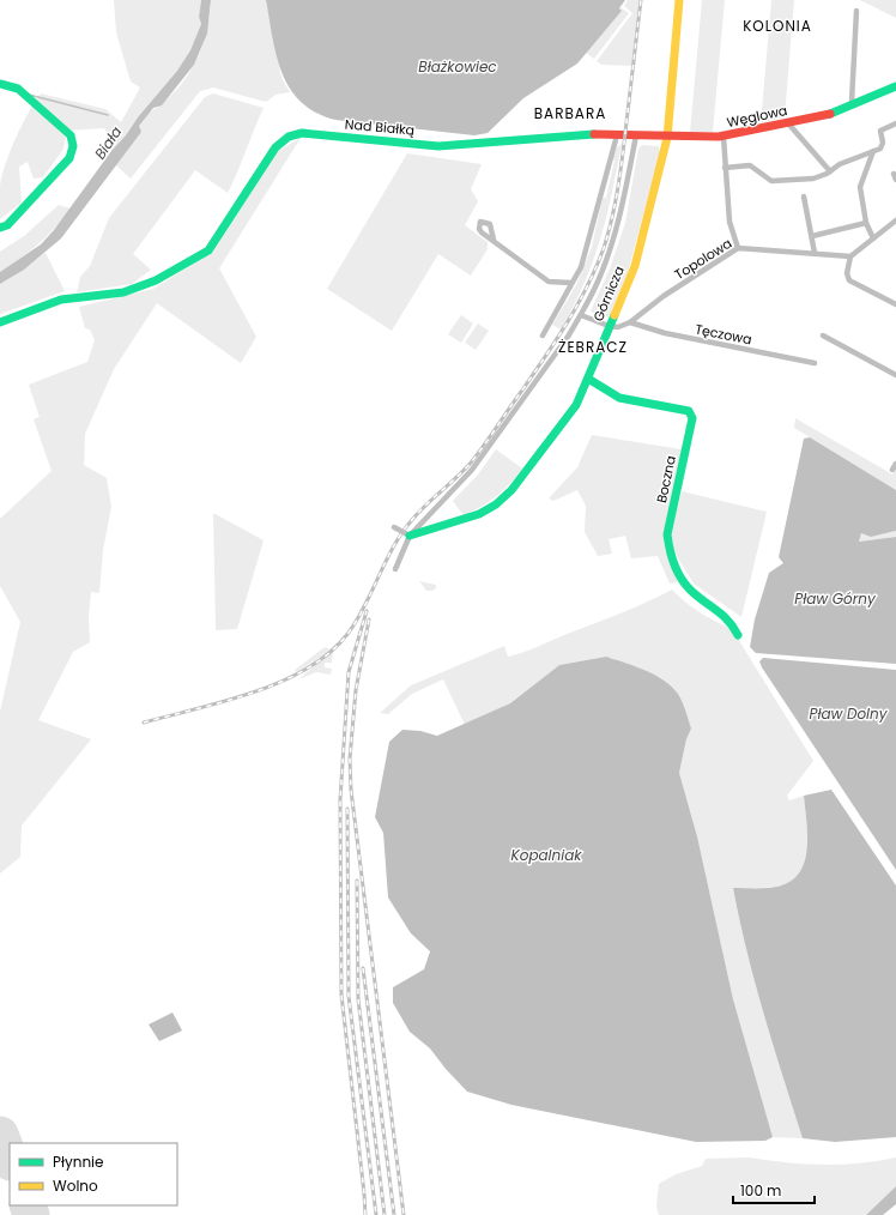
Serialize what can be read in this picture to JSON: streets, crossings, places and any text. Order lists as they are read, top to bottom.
{
  "streets": {
    "street": [
      "Węglowa",
      "Nad Białką",
      "Topolowa",
      "Górnicza",
      "Tęczowa",
      "Boczna"
    ]
  },
  "crossings": [
    ["Węglowa", "Nad Białką"],
    ["Węglowa", "Górnicza"],
    ["Topolowa", "Górnicza"],
    ["Topolowa", "Tęczowa"],
    ["Górnicza", "Boczna"]
  ],
  "districts": ["KOLONIA", "BARBARA", "ŻEBRACZ"],
  "water": [
    "Błażkowiec",
    "Biała",
    "Pław Górny",
    "Pław Dolny",
    "Kopalniak"
  ],
  "legend": ["Płynnie", "Wolno"],
  "scale_bar": "100 m"
}
